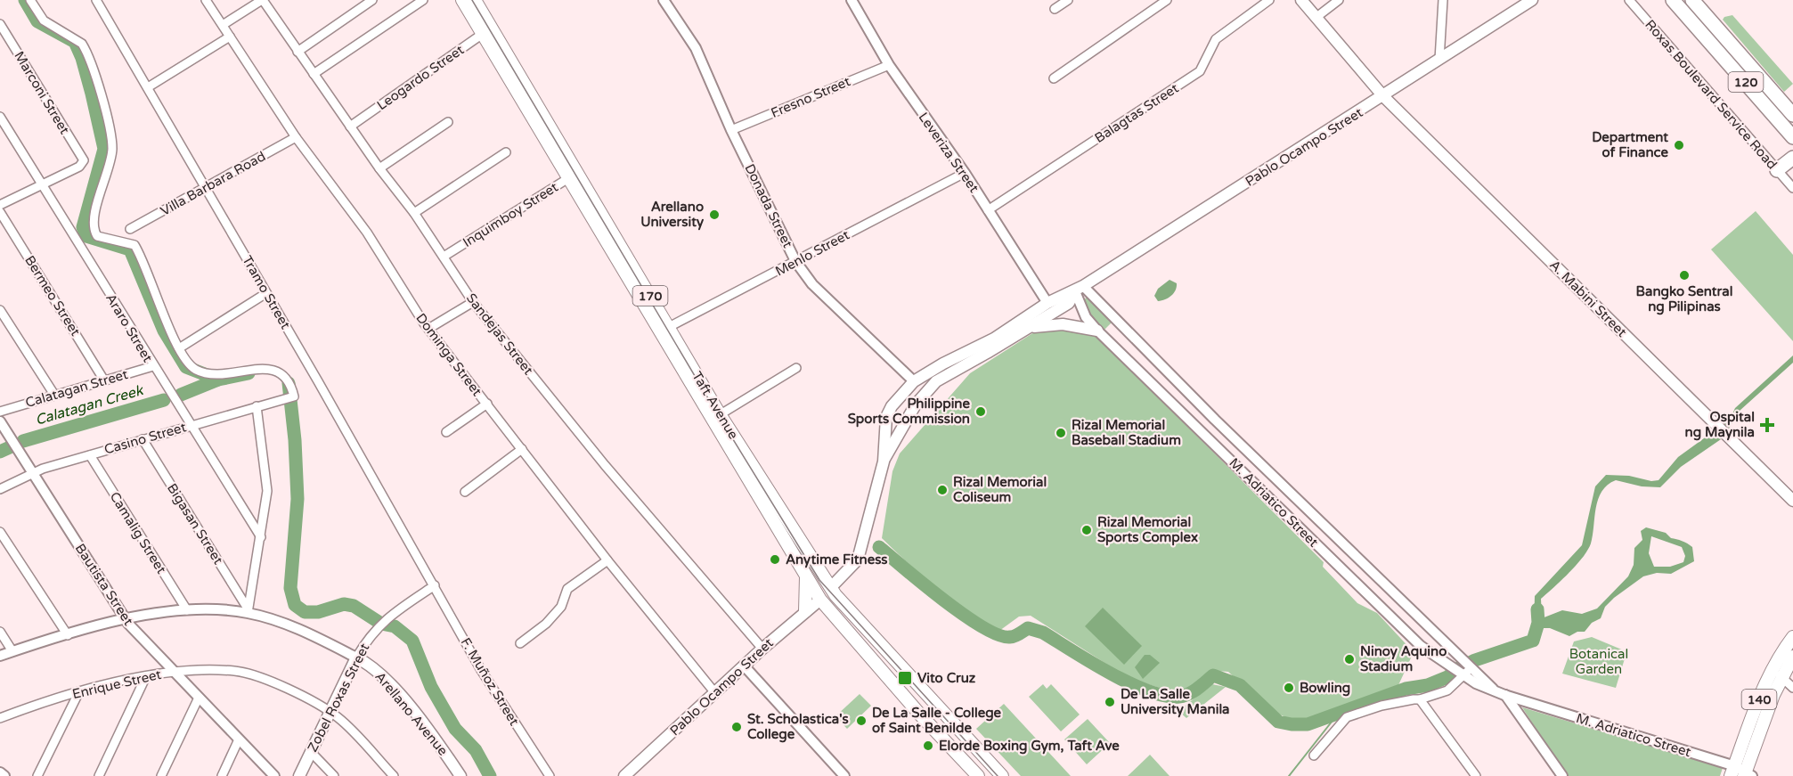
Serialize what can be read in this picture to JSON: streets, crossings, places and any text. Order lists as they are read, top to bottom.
{
  "streets": {
    "highway": ["120"],
    "main road": [
      "Pablo Ocampo Street",
      "170",
      "A. Mabini Street",
      "Taft Avenue",
      "Zobel Roxas Street",
      "140",
      "Arellano Avenue"
    ],
    "street": [
      "Leogardo Street",
      "Marconi Street",
      "Roxas Boulevard Service Road",
      "Fresno Street",
      "Balagtas Street",
      "Leveriza Street",
      "Villa Barbara Road",
      "Donada Street",
      "Inquimboy Street",
      "Menlo Street",
      "Tramo Street",
      "Bermeo Street",
      "Araro Street",
      "Sandejas Street",
      "Dominga Street",
      "Calatagan Street",
      "Casino Street",
      "M. Adriatico Street",
      "Bigasan Street",
      "Camalig Street",
      "Bautista Street",
      "F. Muñoz Street",
      "Enrique Street"
    ]
  },
  "crossings": [
    ["Leogardo Street", "Sandejas Street"],
    ["Leogardo Street", "Taft Avenue"],
    ["Marconi Street", "Araro Street"],
    ["Fresno Street", "Leveriza Street"],
    ["Fresno Street", "Donada Street"],
    ["Balagtas Street", "Leveriza Street"],
    ["Pablo Ocampo Street", "Leveriza Street"],
    ["Pablo Ocampo Street", "Donada Street"],
    ["Pablo Ocampo Street", "A. Mabini Street"],
    ["Pablo Ocampo Street", "Sandejas Street"],
    ["Pablo Ocampo Street", "Dominga Street"],
    ["Pablo Ocampo Street", "Taft Avenue"],
    ["Pablo Ocampo Street", "M. Adriatico Street"],
    ["Leveriza Street", "Menlo Street"],
    ["Villa Barbara Road", "Tramo Street"],
    ["Villa Barbara Road", "Dominga Street"],
    ["Donada Street", "Menlo Street"],
    ["Inquimboy Street", "Sandejas Street"],
    ["Inquimboy Street", "Taft Avenue"],
    ["Menlo Street", "Taft Avenue"],
    ["Tramo Street", "F. Muñoz Street"],
    ["Tramo Street", "Zobel Roxas Street"],
    ["Bermeo Street", "Calatagan Street"],
    ["Araro Street", "Calatagan Street"],
    ["Araro Street", "Casino Street"],
    ["Casino Street", "Bigasan Street"],
    ["Casino Street", "Camalig Street"],
    ["Casino Street", "Bautista Street"],
    ["M. Adriatico Street", "140"],
    ["Bautista Street", "Enrique Street"],
    ["F. Muñoz Street", "Zobel Roxas Street"],
    ["Enrique Street", "Zobel Roxas Street"],
    ["Zobel Roxas Street", "Arellano Avenue"]
  ],
  "water": ["Calatagan Creek"],
  "parks": ["Botanical Garden"],
  "places": {
    "other": [
      "Department of Finance",
      "Arellano University",
      "Bangko Sentral ng Pilipinas",
      "Philippine Sports Commission",
      "Rizal Memorial Baseball Stadium",
      "Rizal Memorial Coliseum",
      "Rizal Memorial Sports Complex",
      "Anytime Fitness",
      "Ninoy Aquino Stadium",
      "Bowling",
      "De La Salle University Manila",
      "De La Salle - College of Saint Benilde",
      "St. Scholastica's College",
      "Elorde Boxing Gym, Taft Ave"
    ],
    "health": ["Ospital ng Maynila"],
    "transit": ["Vito Cruz"]
  }
}
